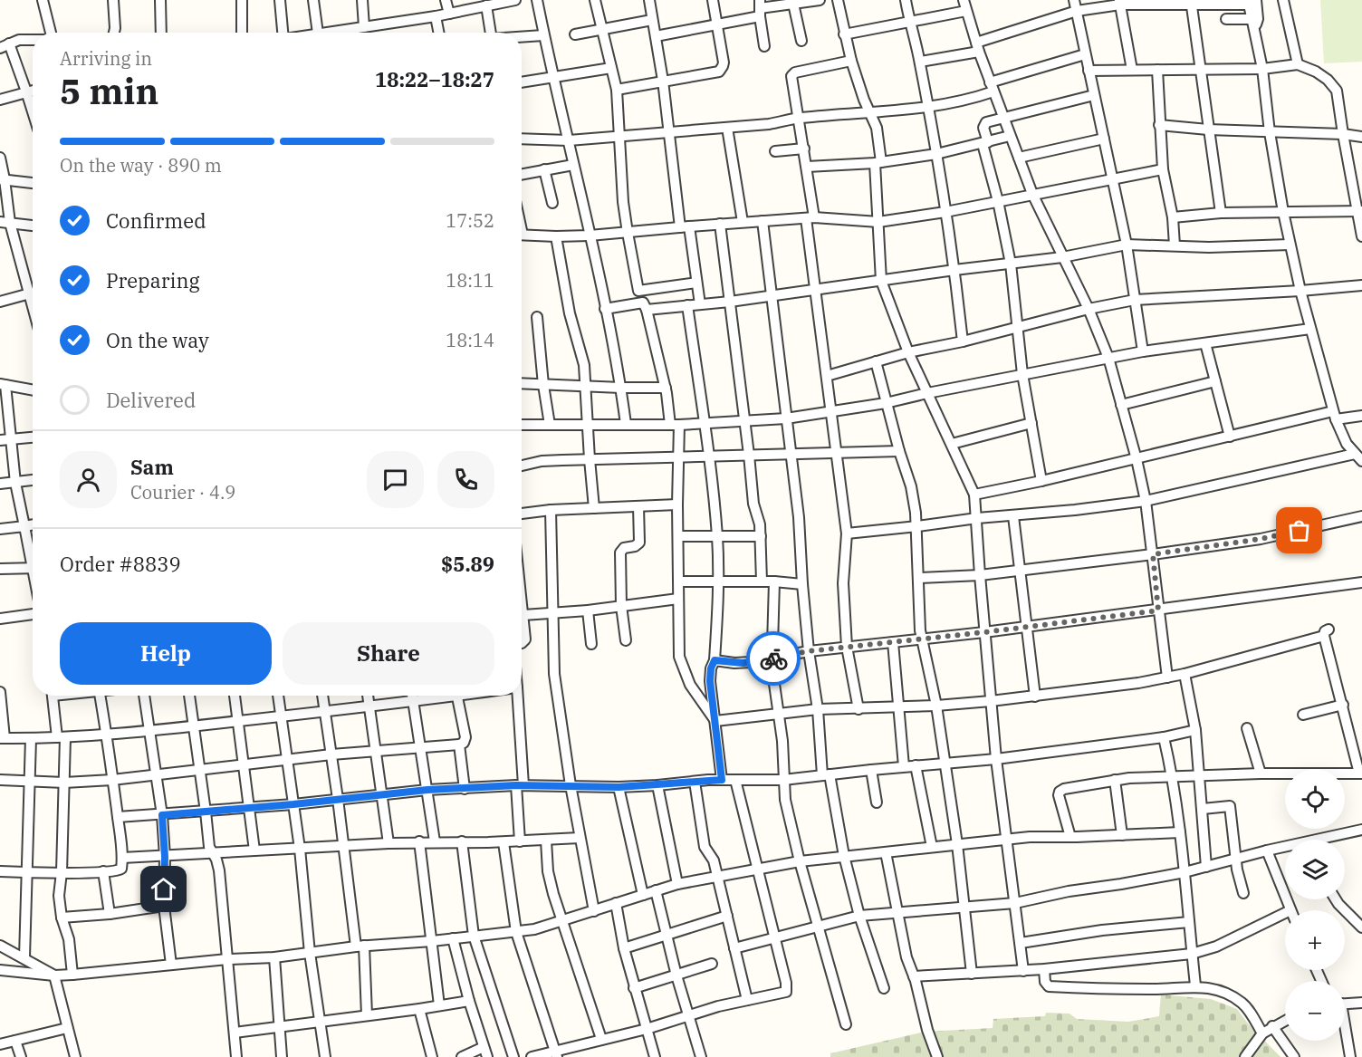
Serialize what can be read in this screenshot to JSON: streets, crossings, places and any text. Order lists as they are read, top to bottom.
{
  "page": {
    "heading": ["5 min", "Arriving in", "18:22–18:27"],
    "panel": [
      "Sam",
      "Courier · 4.9",
      "Order #8839",
      "$5.89"
    ],
    "bar": "On the way · 890 m",
    "list": [
      ["Confirmed", "17:52"],
      ["Preparing", "18:11"],
      ["On the way", "18:14"],
      "Delivered"
    ],
    "buttons": ["Help", "Share"],
    "map_buttons": ["+", "−"]
  }
}
